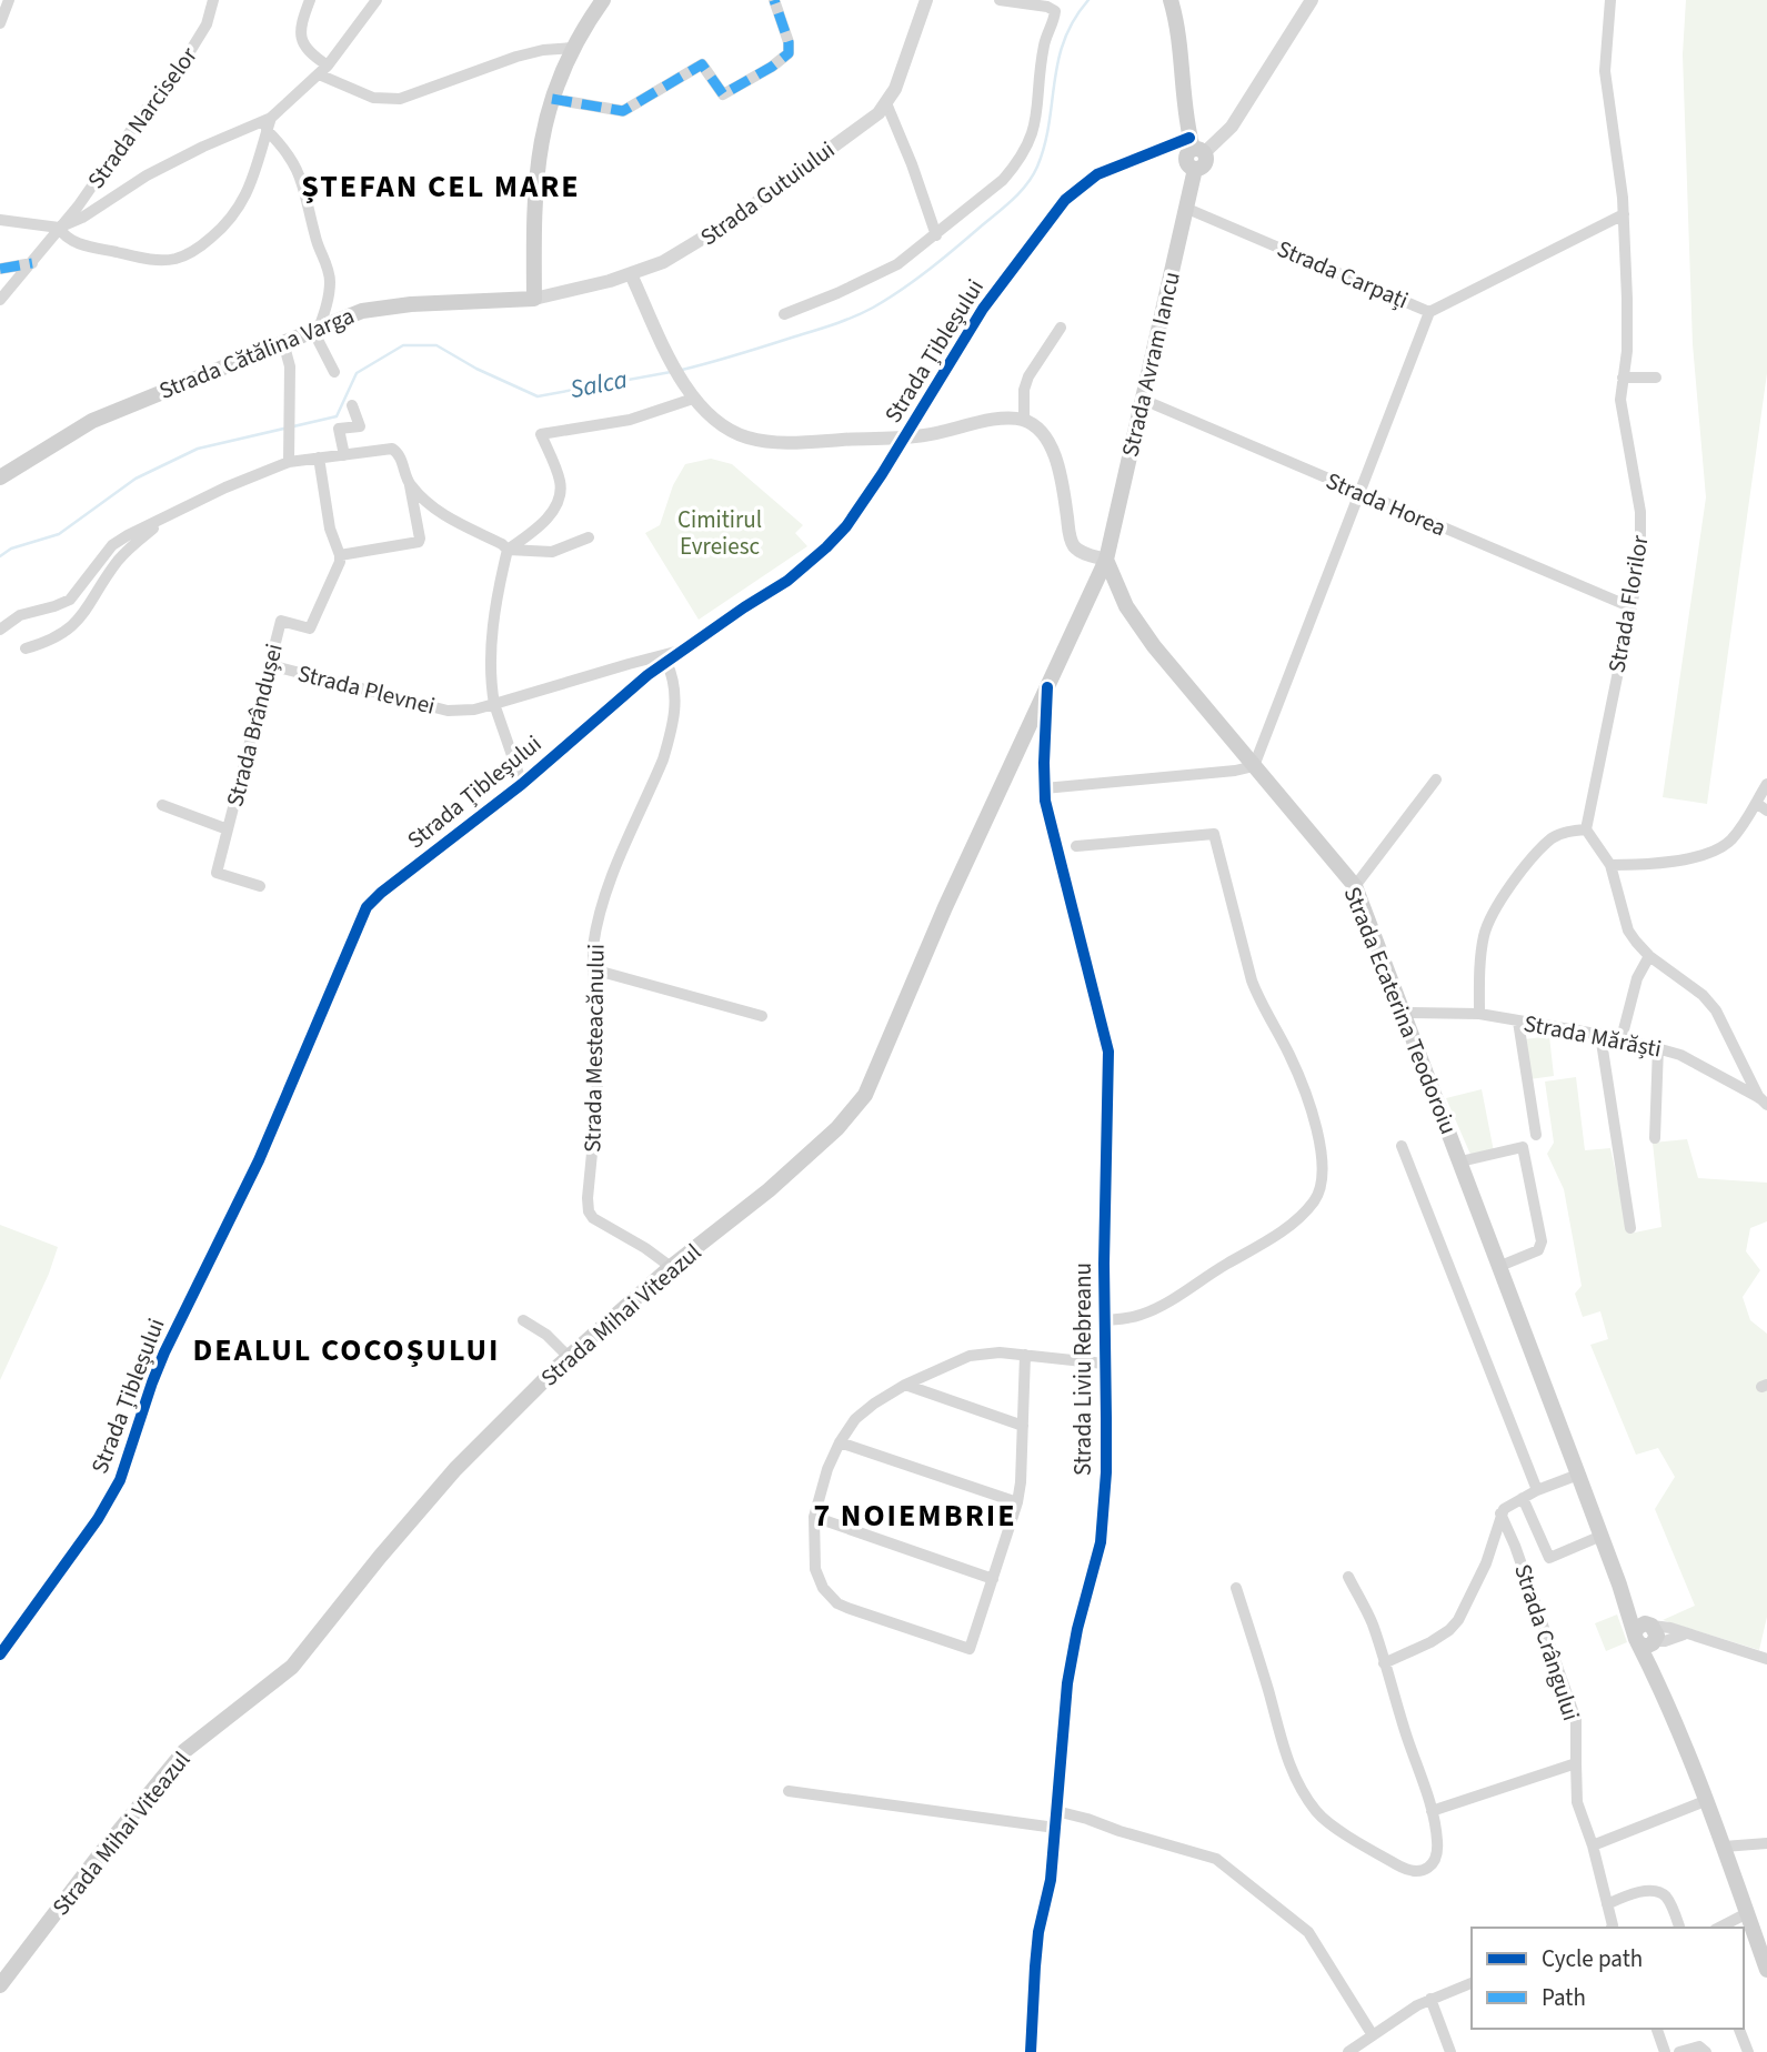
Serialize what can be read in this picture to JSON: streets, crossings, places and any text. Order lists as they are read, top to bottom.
{
  "streets": {
    "main road": [
      "Strada Cătălina Varga",
      "Strada Avram Iancu",
      "Strada Ecaterina Teodoroiu",
      "Strada Mihai Viteazul"
    ],
    "street": [
      "Strada Narciselor",
      "Strada Gutuiului",
      "Strada Carpați",
      "Strada Țibleșului",
      "Strada Horea",
      "Strada Florilor",
      "Strada Plevnei",
      "Strada Brândușei",
      "Strada Mărăști",
      "Strada Mesteacănului",
      "Strada Liviu Rebreanu",
      "Strada Crângului"
    ]
  },
  "crossings": [
    ["Strada Gutuiului", "Strada Cătălina Varga"],
    ["Strada Carpați", "Strada Avram Iancu"],
    ["Strada Carpați", "Strada Florilor"],
    ["Strada Țibleșului", "Strada Avram Iancu"],
    ["Strada Țibleșului", "Strada Plevnei"],
    ["Strada Țibleșului", "Strada Mesteacănului"],
    ["Strada Avram Iancu", "Strada Horea"],
    ["Strada Avram Iancu", "Strada Ecaterina Teodoroiu"],
    ["Strada Avram Iancu", "Strada Mihai Viteazul"],
    ["Strada Horea", "Strada Florilor"],
    ["Strada Plevnei", "Strada Brândușei"],
    ["Strada Ecaterina Teodoroiu", "Strada Mărăști"],
    ["Strada Ecaterina Teodoroiu", "Strada Mihai Viteazul"],
    ["Strada Mesteacănului", "Strada Mihai Viteazul"],
    ["Strada Mihai Viteazul", "Strada Liviu Rebreanu"]
  ],
  "districts": ["ȘTEFAN CEL MARE", "DEALUL COCOȘULUI", "7 NOIEMBRIE"],
  "water": ["Salca"],
  "parks": ["Cimitirul Evreiesc"],
  "legend": ["Cycle path", "Path"]
}
